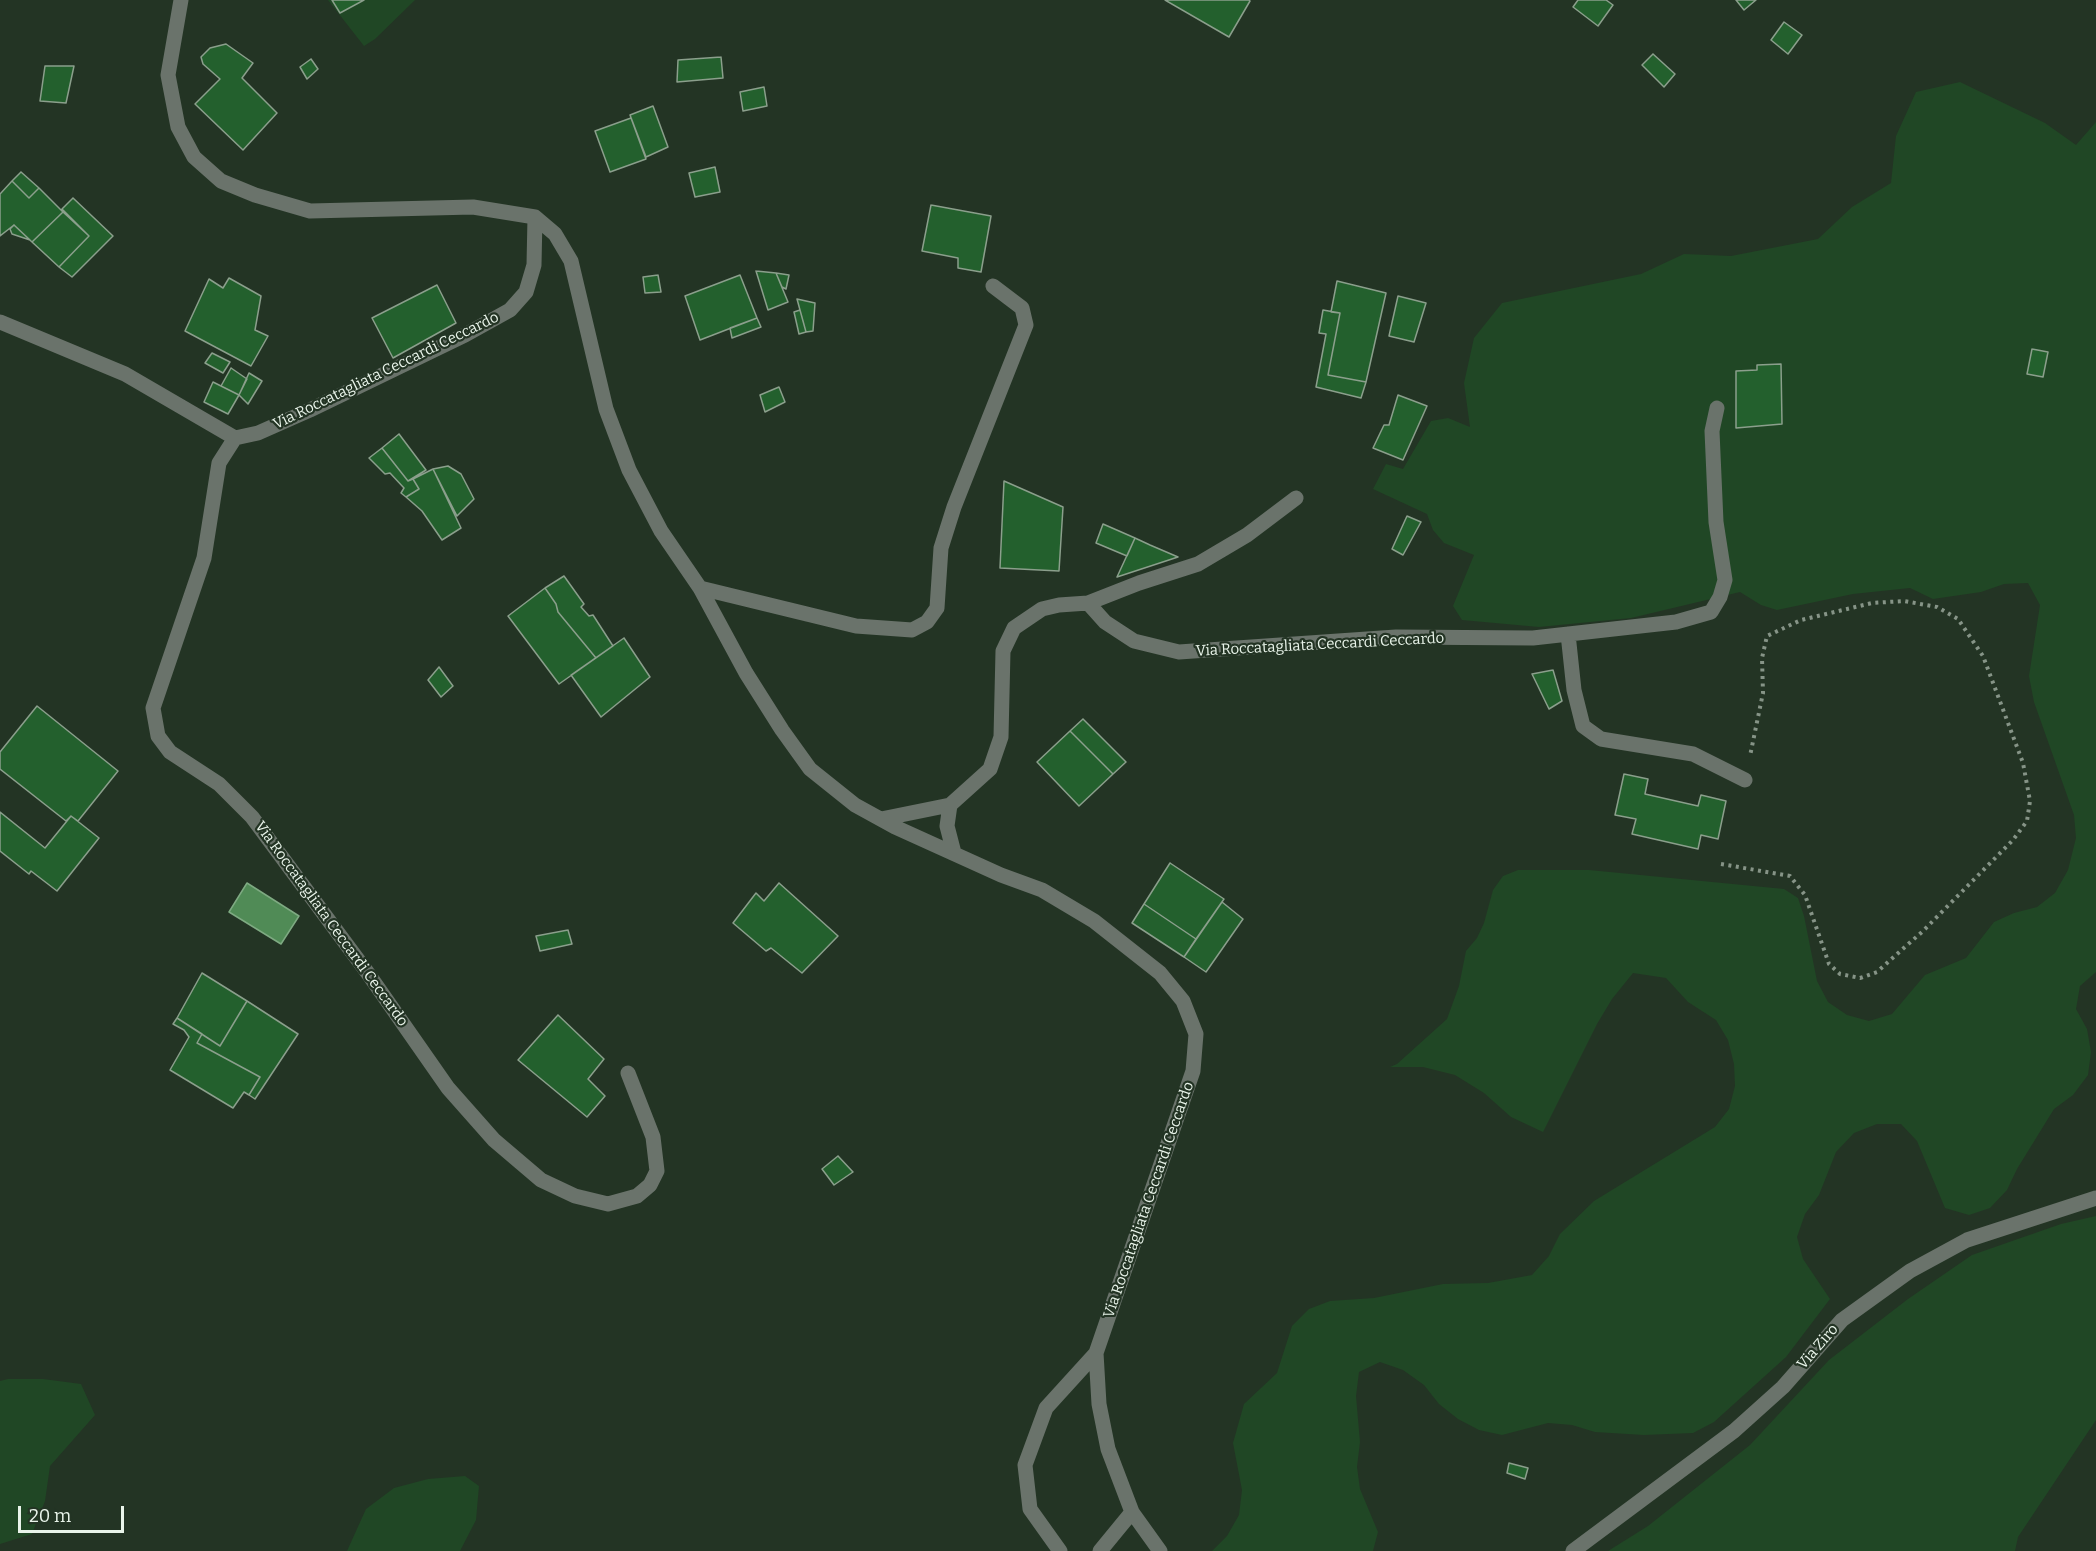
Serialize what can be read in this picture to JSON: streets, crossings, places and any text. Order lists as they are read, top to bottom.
{
  "streets": {
    "street": ["Via Roccatagliata Ceccardi Ceccardo", "Via Ziro"]
  },
  "scale_bar": "20 m"
}
